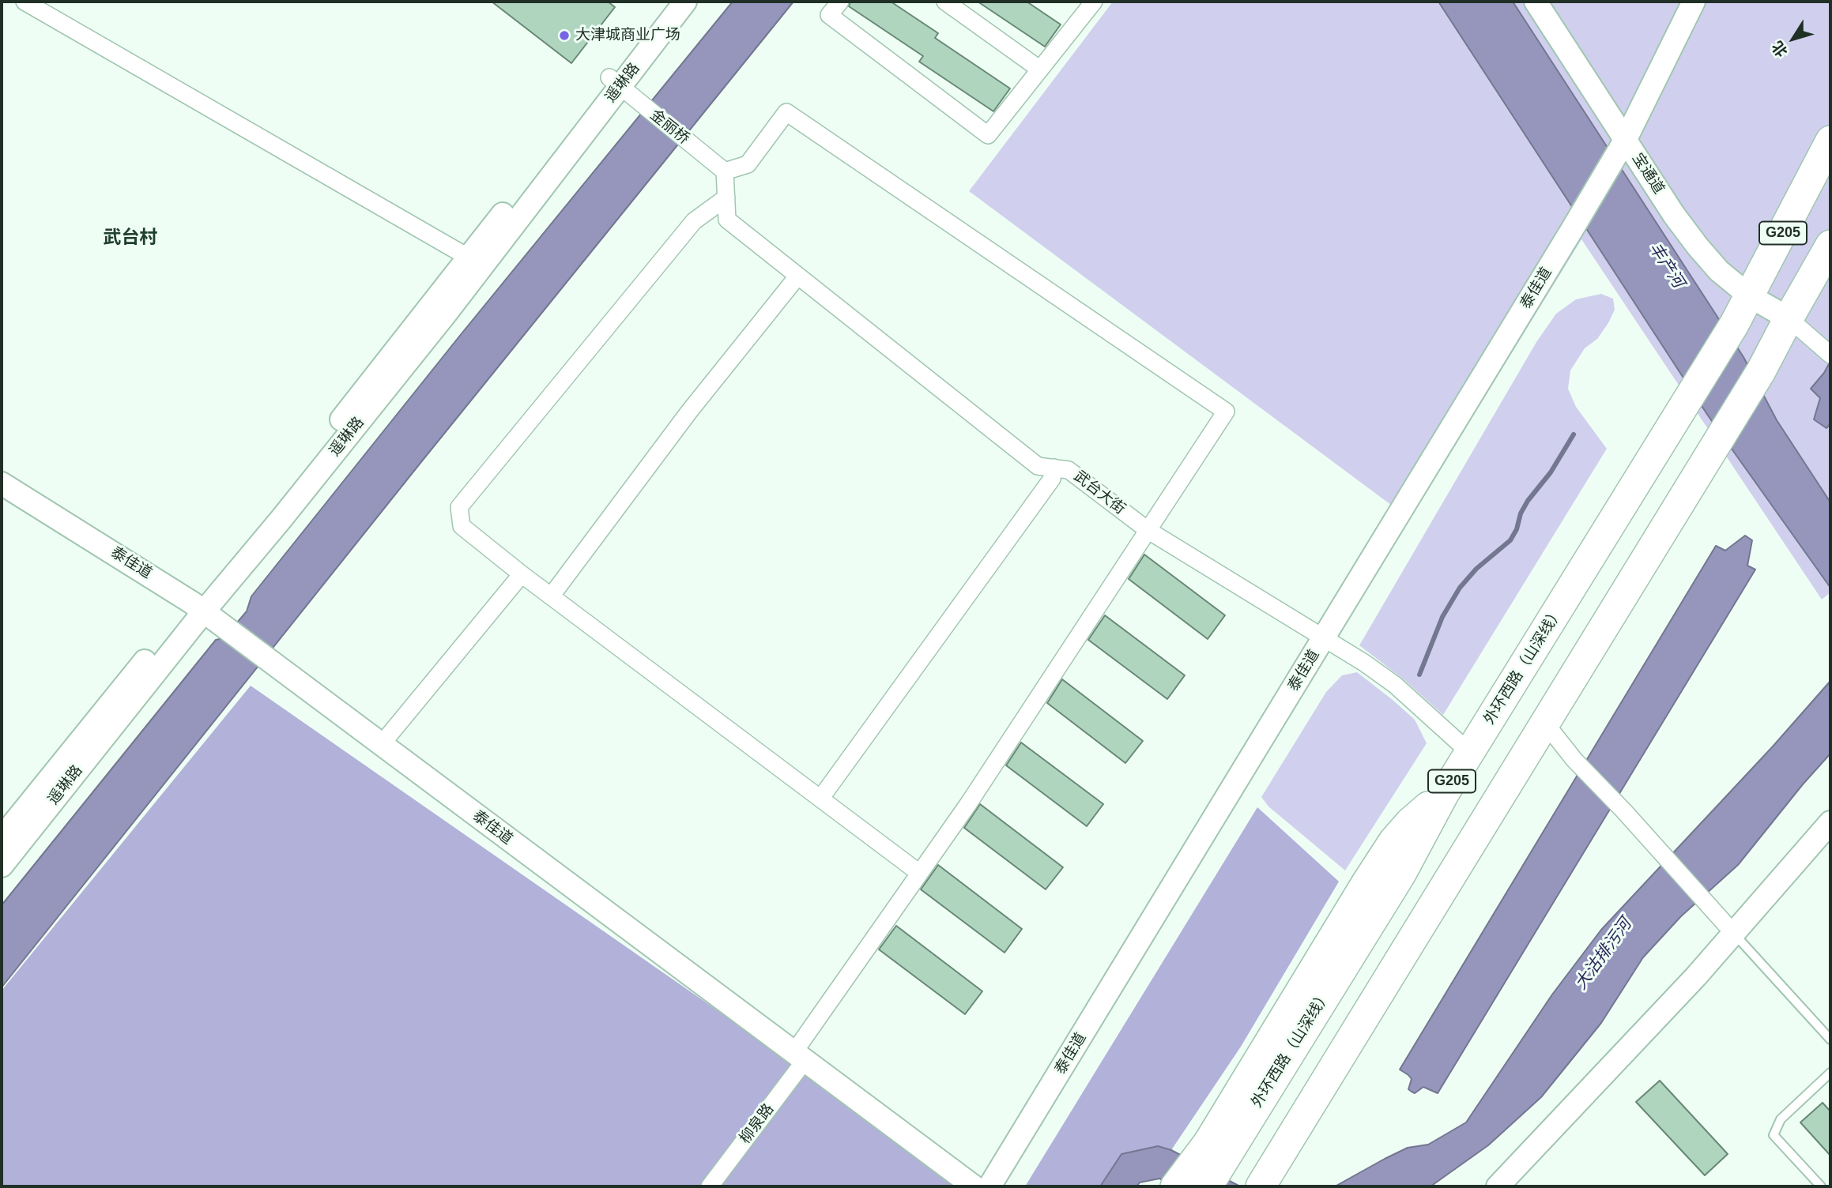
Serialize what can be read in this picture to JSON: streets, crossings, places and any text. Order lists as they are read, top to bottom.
{
  "streets": {
    "highway": ["G205", "外环西路（山深线）"],
    "street": [
      "遥琳路",
      "金丽桥",
      "宝通道",
      "泰佳道",
      "武台大街",
      "柳泉路"
    ]
  },
  "crossings": [
    ["遥琳路", "金丽桥"],
    ["遥琳路", "泰佳道"],
    ["金丽桥", "武台大街"],
    ["金丽桥", "柳泉路"],
    ["宝通道", "G205"],
    ["宝通道", "泰佳道"],
    ["宝通道", "外环西路（山深线）"],
    ["泰佳道", "武台大街"],
    ["泰佳道", "柳泉路"],
    ["武台大街", "外环西路（山深线）"],
    ["武台大街", "柳泉路"]
  ],
  "districts": ["武台村"],
  "water": ["丰产河", "大沽排污河"],
  "places": ["大津城商业广场"],
  "north": "bottom left"
}
